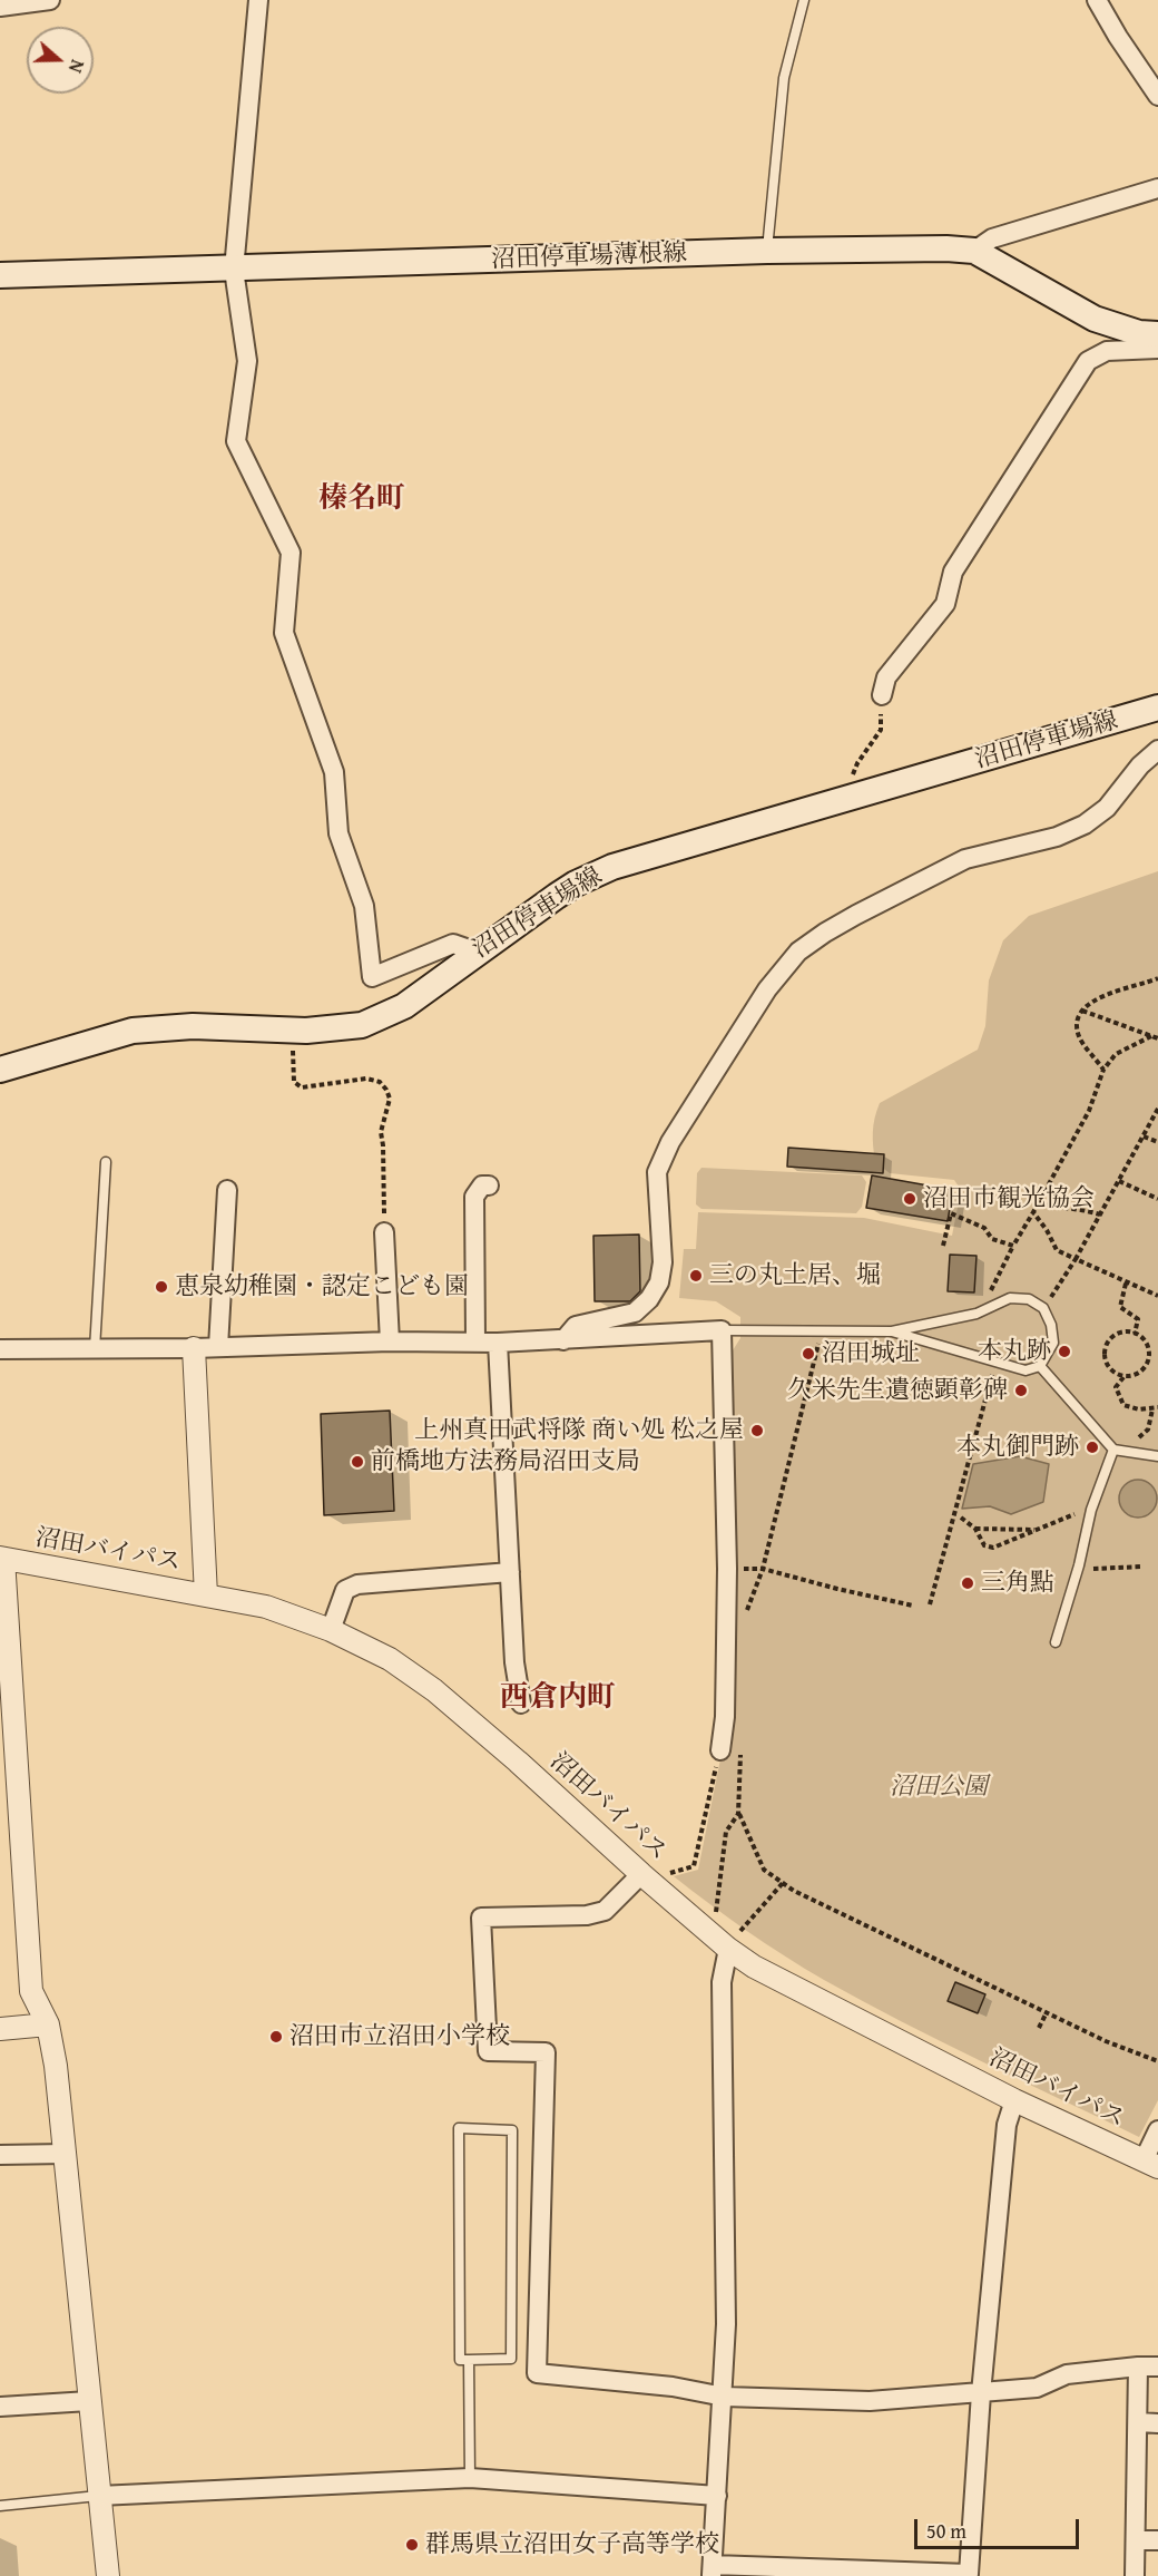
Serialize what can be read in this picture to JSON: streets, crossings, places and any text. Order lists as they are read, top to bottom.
{
  "streets": {
    "main road": ["沼田停車場薄根線", "沼田停車場線"],
    "street": ["沼田バイパス"]
  },
  "districts": ["榛名町", "西倉内町"],
  "parks": ["沼田公園"],
  "places": [
    "沼田市観光協会",
    "三の丸土居、堀",
    "恵泉幼稚園・認定こども園",
    "本丸跡",
    "沼田城址",
    "久米先生遺徳顕彰碑",
    "上州真田武将隊 商い処 松之屋",
    "本丸御門跡",
    "前橋地方法務局沼田支局",
    "三角點",
    "沼田市立沼田小学校",
    "群馬県立沼田女子高等学校"
  ],
  "scale_bar": "50 m",
  "north": "right"
}
